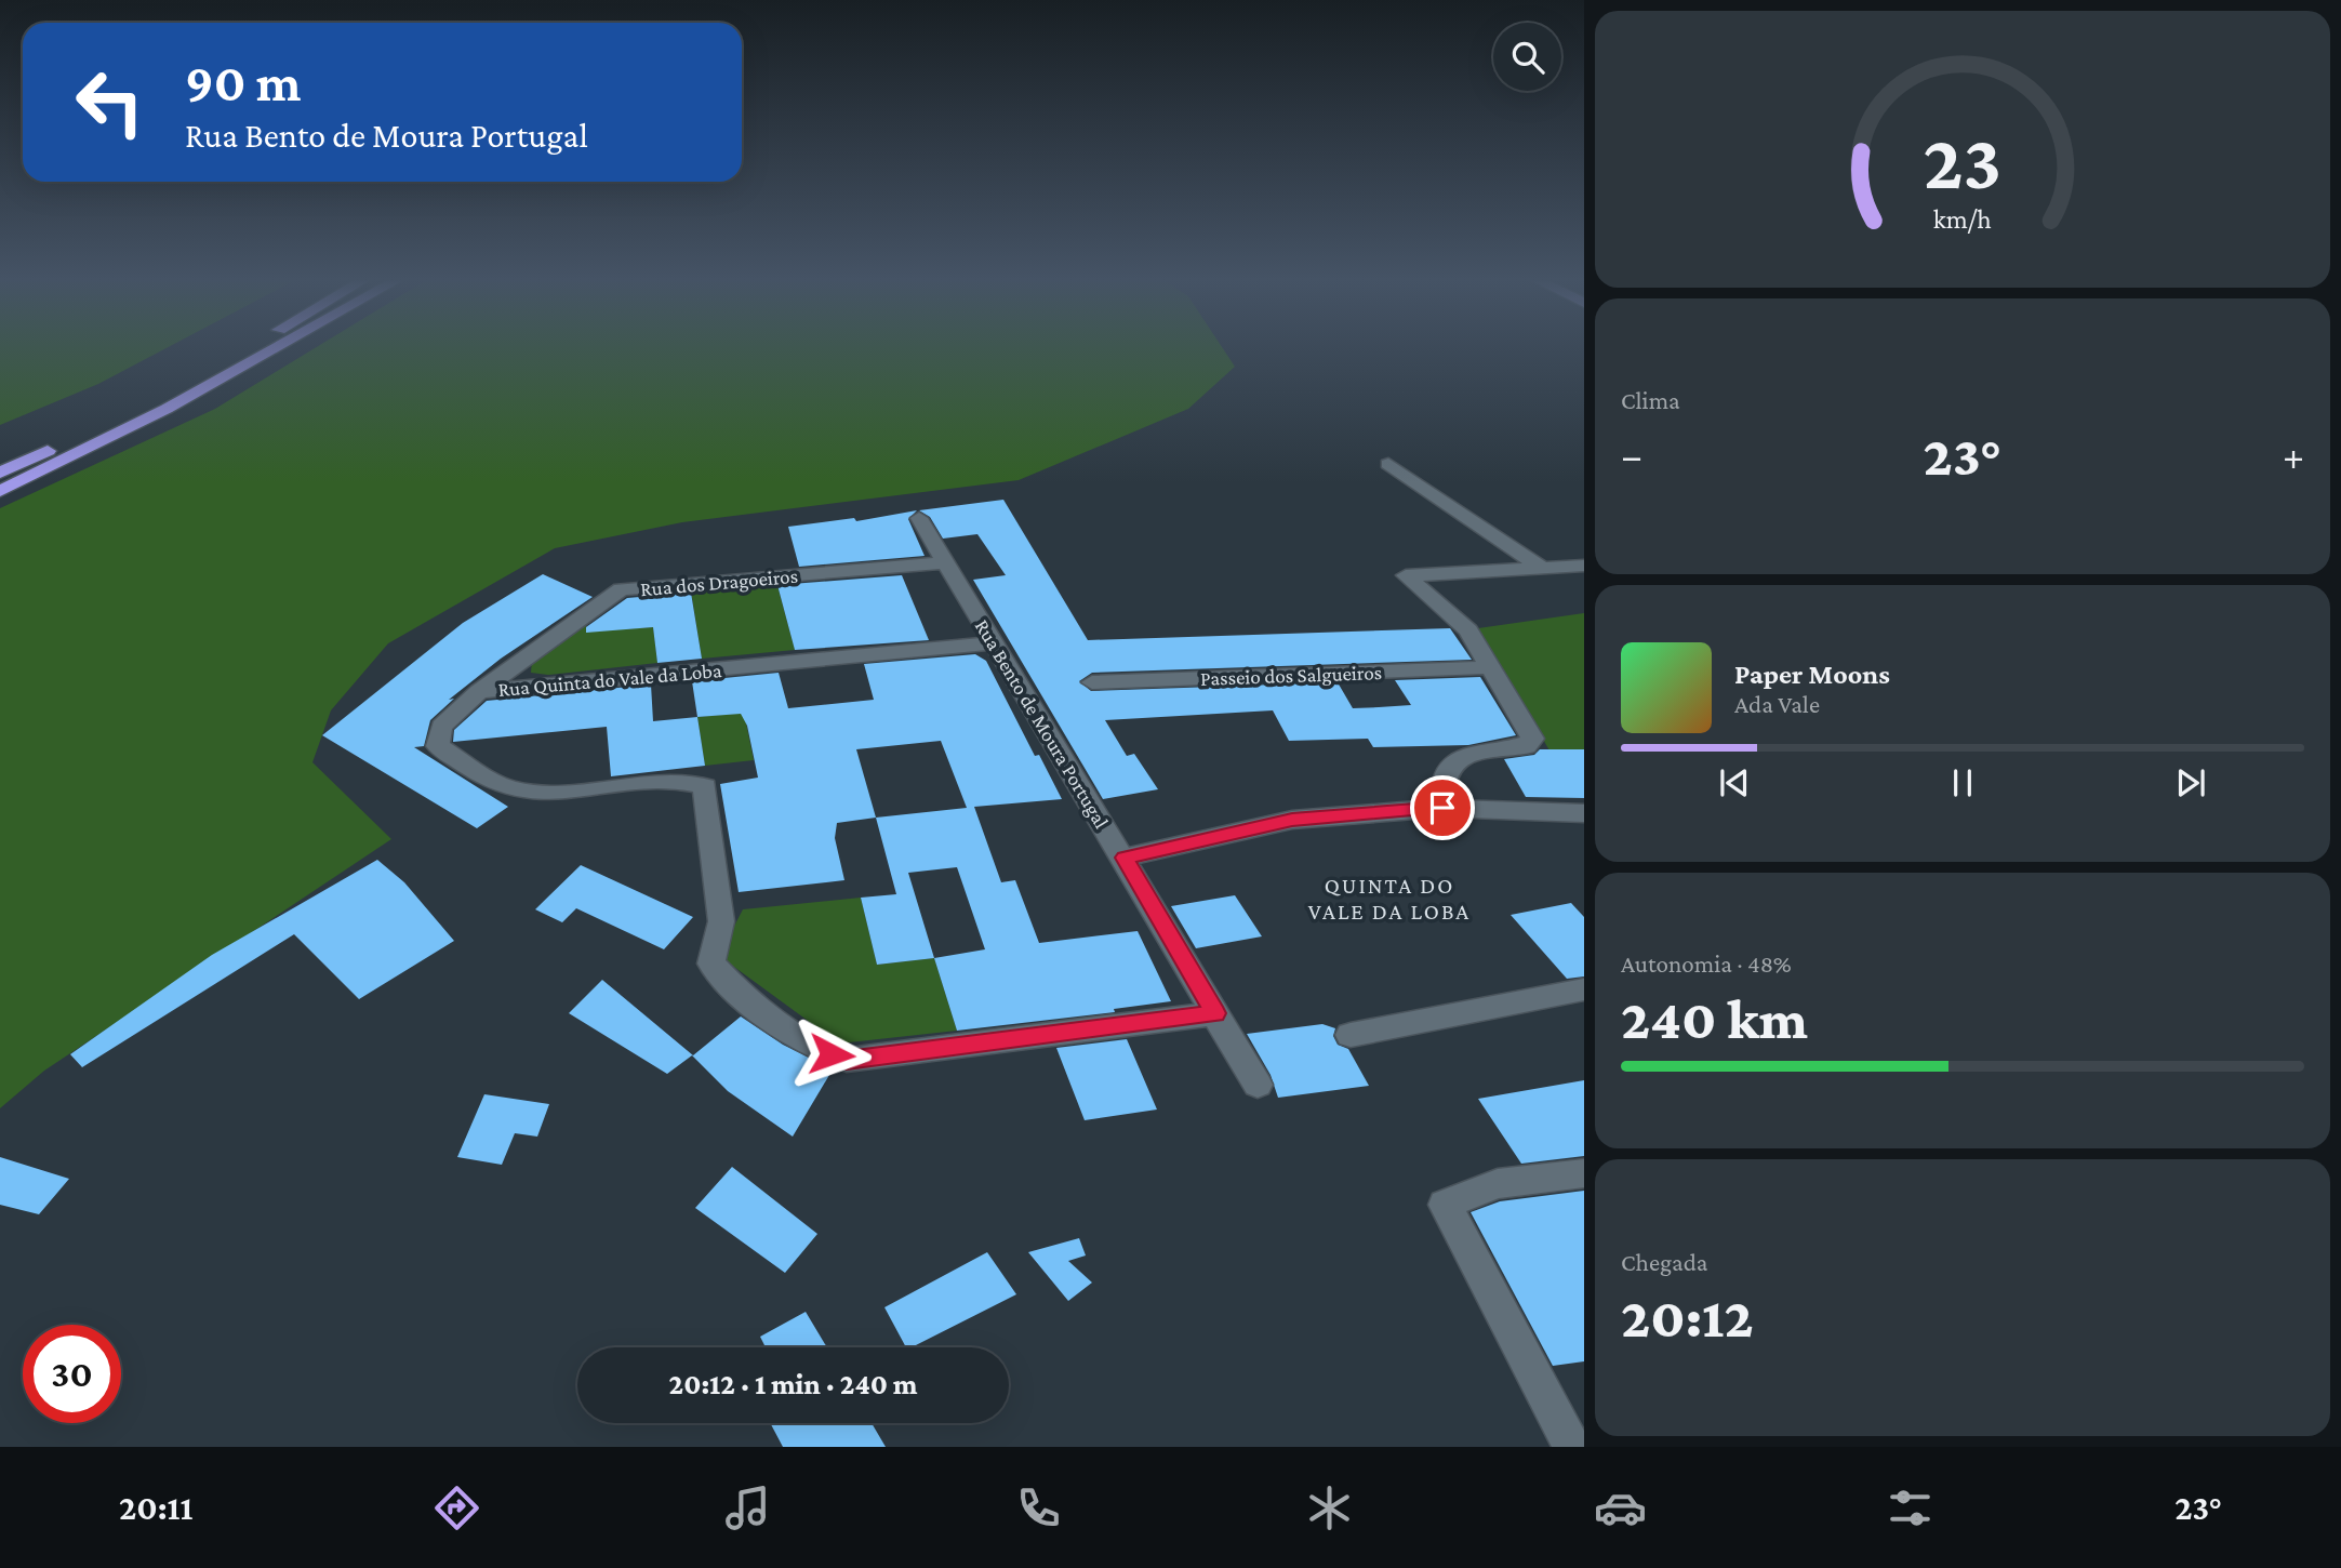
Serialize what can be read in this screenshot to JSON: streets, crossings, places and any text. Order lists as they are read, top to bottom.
{
  "streets": {
    "street": [
      "Rua dos Dragoeiros",
      "Passeio dos Salgueiros",
      "Rua Quinta do Vale da Loba",
      "Rua Bento de Moura Portugal"
    ]
  },
  "crossings": [
    ["Rua dos Dragoeiros", "Rua Quinta do Vale da Loba"],
    ["Rua dos Dragoeiros", "Rua Bento de Moura Portugal"],
    ["Rua Quinta do Vale da Loba", "Rua Bento de Moura Portugal"]
  ],
  "districts": ["QUINTA DO VALE DA LOBA"],
  "page": {
    "turn": ["90 m", "Rua Bento de Moura Portugal"],
    "tile": [
      "Clima",
      ["Autonomia · 48%", "240 km"],
      ["Chegada", "20:12"]
    ],
    "heat": ["−", "23°", "+"],
    "song": ["Paper Moons", "Ada Vale"],
    "limit": "30",
    "trip": "20:12 · 1 min · 240 m",
    "tabs": ["20:11", "23°"],
    "gauge": ["23", "km/h"]
  }
}
